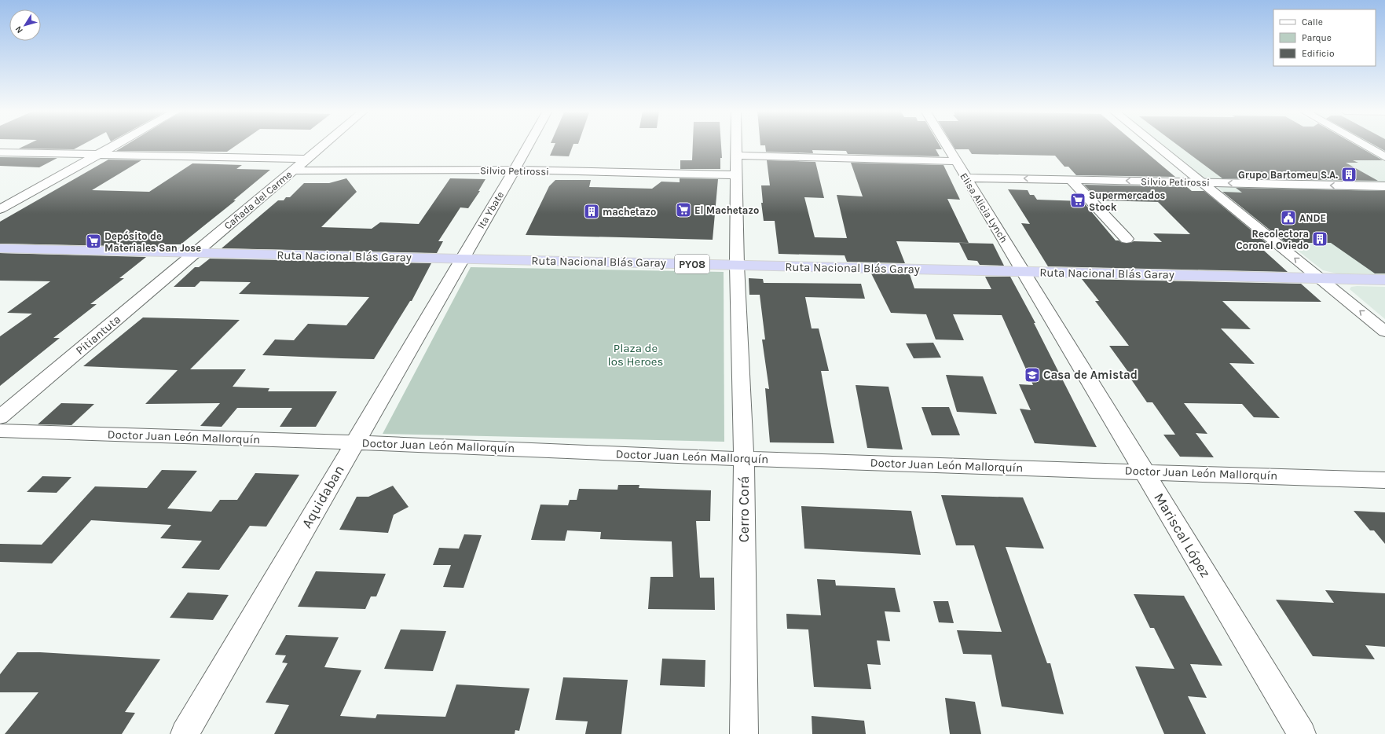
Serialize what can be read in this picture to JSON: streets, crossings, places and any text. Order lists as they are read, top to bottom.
{
  "streets": {
    "highway": ["Ruta Nacional Blás Garay", "PY08"],
    "street": [
      "Silvio Petirossi",
      "Cañada del Carme",
      "Elisa Alicia Lynch",
      "Ita Ybate",
      "Pitiantuta",
      "Doctor Juan León Mallorquín",
      "Aquidaban",
      "Cerro Corá",
      "Mariscal López"
    ]
  },
  "crossings": [
    ["Silvio Petirossi", "Cañada del Carme"],
    ["Silvio Petirossi", "Elisa Alicia Lynch"],
    ["Silvio Petirossi", "Ita Ybate"],
    ["Silvio Petirossi", "Cerro Corá"],
    ["Cañada del Carme", "Ruta Nacional Blás Garay"],
    ["Cañada del Carme", "Pitiantuta"],
    ["Elisa Alicia Lynch", "Ruta Nacional Blás Garay"],
    ["Elisa Alicia Lynch", "Mariscal López"],
    ["Ita Ybate", "Ruta Nacional Blás Garay"],
    ["Ita Ybate", "Aquidaban"],
    ["Ruta Nacional Blás Garay", "Pitiantuta"],
    ["Ruta Nacional Blás Garay", "Aquidaban"],
    ["Ruta Nacional Blás Garay", "Cerro Corá"],
    ["Ruta Nacional Blás Garay", "Mariscal López"],
    ["Doctor Juan León Mallorquín", "Aquidaban"],
    ["Doctor Juan León Mallorquín", "Cerro Corá"],
    ["Doctor Juan León Mallorquín", "Mariscal López"]
  ],
  "one_way": ["Silvio Petirossi"],
  "parks": ["Plaza de los Heroes"],
  "places": {
    "building": ["Grupo Bartomeu S.A.", "machetazo", "Recolectora Coronel Oviedo"],
    "supermarket": ["Supermercados Stock", "El Machetazo", "Depósito de Materiales San Jose"],
    "public building": ["ANDE"],
    "school or university": ["Casa de Amistad"]
  },
  "legend": ["Calle", "Parque", "Edificio"],
  "north": "bottom left"
}
